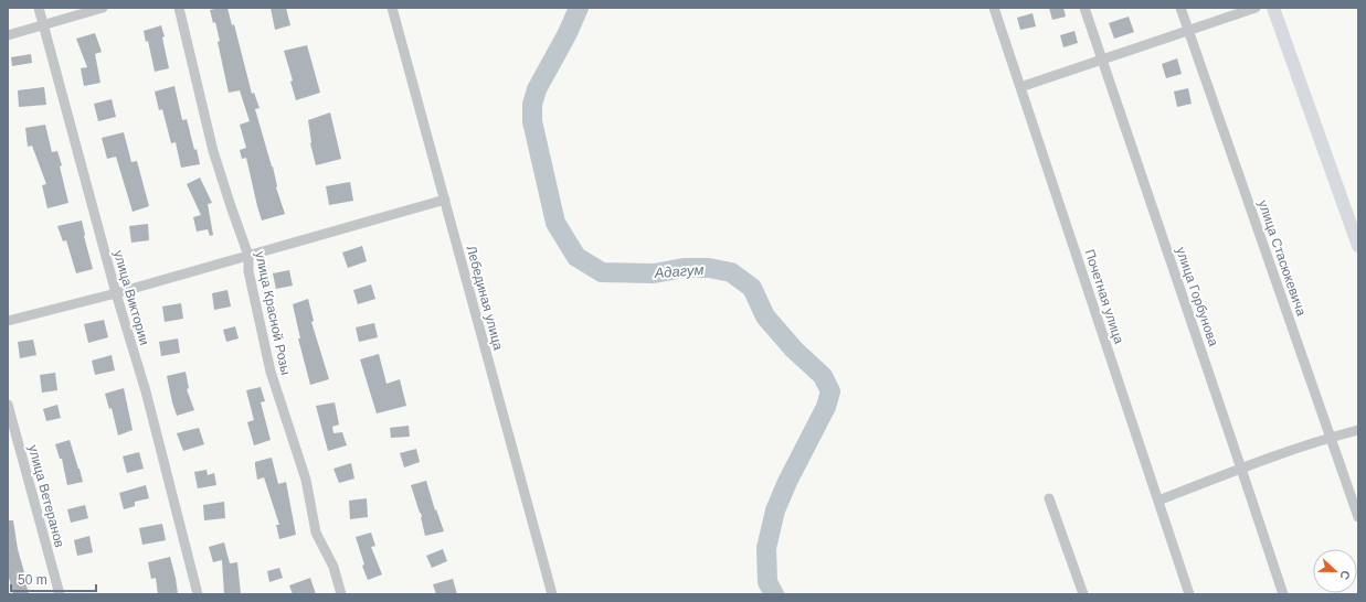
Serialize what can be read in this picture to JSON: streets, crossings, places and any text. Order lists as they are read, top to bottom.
{
  "streets": {
    "street": [
      "улица Стасюкевича",
      "Почетная улица",
      "улица Горбунова",
      "улица Виктории",
      "Лебединая улица",
      "улица Красной Розы",
      "улица Ветеранов"
    ]
  },
  "water": ["Адагум"],
  "scale_bar": "50 m",
  "north": "right"
}
